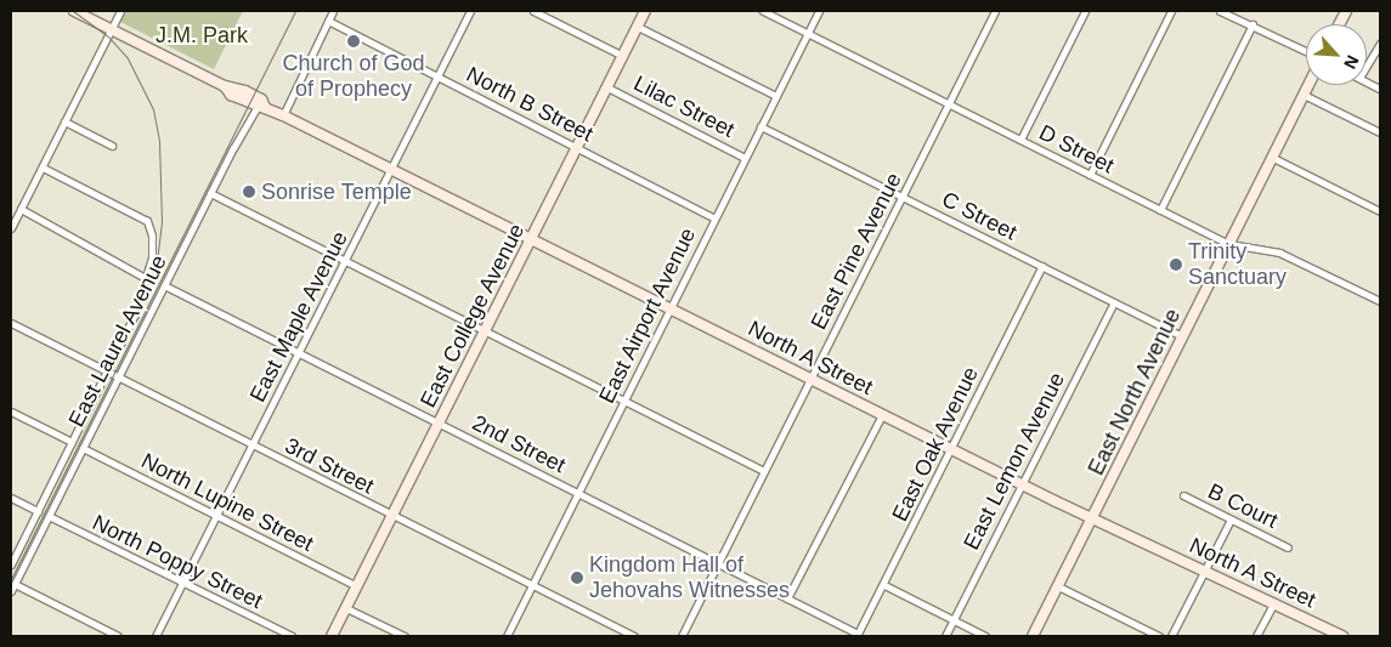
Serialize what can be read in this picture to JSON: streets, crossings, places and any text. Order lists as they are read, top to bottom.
{
  "streets": {
    "street": [
      "North B Street",
      "Lilac Street",
      "D Street",
      "C Street",
      "East Pine Avenue",
      "East College Avenue",
      "East Airport Avenue",
      "East Maple Avenue",
      "East Laurel Avenue",
      "North A Street",
      "East North Avenue",
      "2nd Street",
      "East Oak Avenue",
      "East Lemon Avenue",
      "3rd Street",
      "North Lupine Street",
      "B Court",
      "North Poppy Street"
    ]
  },
  "crossings": [
    ["North B Street", "East College Avenue"],
    ["North B Street", "East Airport Avenue"],
    ["North B Street", "East Maple Avenue"],
    ["Lilac Street", "East College Avenue"],
    ["Lilac Street", "East Airport Avenue"],
    ["D Street", "East Pine Avenue"],
    ["D Street", "East Airport Avenue"],
    ["D Street", "East North Avenue"],
    ["C Street", "East Pine Avenue"],
    ["C Street", "East Airport Avenue"],
    ["C Street", "East North Avenue"],
    ["C Street", "East Oak Avenue"],
    ["C Street", "East Lemon Avenue"],
    ["East Pine Avenue", "North A Street"],
    ["East Pine Avenue", "2nd Street"],
    ["East College Avenue", "North A Street"],
    ["East College Avenue", "2nd Street"],
    ["East College Avenue", "3rd Street"],
    ["East College Avenue", "North Lupine Street"],
    ["East Airport Avenue", "North A Street"],
    ["East Airport Avenue", "2nd Street"],
    ["East Airport Avenue", "3rd Street"],
    ["East Maple Avenue", "North A Street"],
    ["East Maple Avenue", "2nd Street"],
    ["East Maple Avenue", "3rd Street"],
    ["East Maple Avenue", "North Lupine Street"],
    ["East Maple Avenue", "North Poppy Street"],
    ["East Laurel Avenue", "North A Street"],
    ["East Laurel Avenue", "2nd Street"],
    ["East Laurel Avenue", "3rd Street"],
    ["East Laurel Avenue", "North Lupine Street"],
    ["East Laurel Avenue", "North Poppy Street"],
    ["North A Street", "East North Avenue"],
    ["North A Street", "East Oak Avenue"],
    ["North A Street", "East Lemon Avenue"],
    ["2nd Street", "East Oak Avenue"]
  ],
  "parks": ["J.M. Park"],
  "places": [
    "Church of God of Prophecy",
    "Sonrise Temple",
    "Trinity Sanctuary",
    "Kingdom Hall of Jehovahs Witnesses"
  ],
  "north": "bottom right"
}
